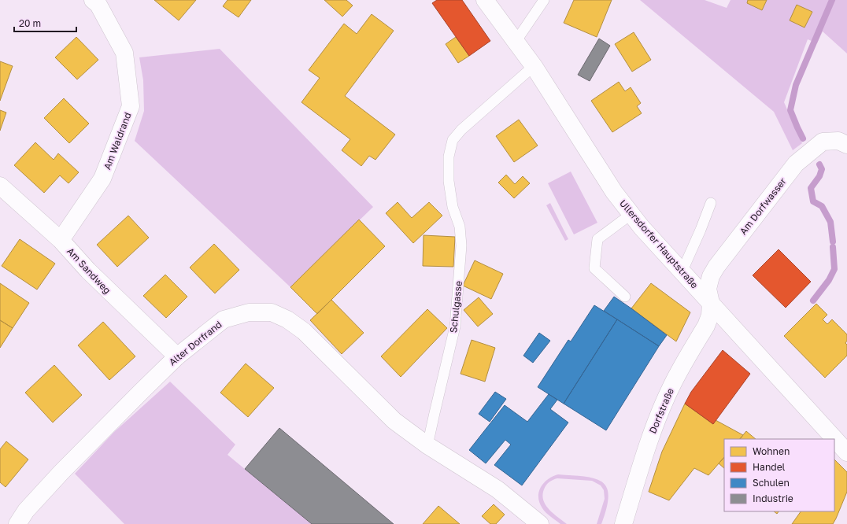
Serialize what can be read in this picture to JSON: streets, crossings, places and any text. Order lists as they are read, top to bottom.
{
  "streets": {
    "street": [
      "Am Waldrand",
      "Am Dorfwasser",
      "Ullersdorfer Hauptstraße",
      "Am Sandweg",
      "Alter Dorfrand",
      "Dorfstraße"
    ],
    "lane": ["Schulgasse"]
  },
  "crossings": [
    ["Am Waldrand", "Am Sandweg"],
    ["Am Dorfwasser", "Ullersdorfer Hauptstraße"],
    ["Am Dorfwasser", "Dorfstraße"],
    ["Ullersdorfer Hauptstraße", "Schulgasse"],
    ["Ullersdorfer Hauptstraße", "Dorfstraße"],
    ["Am Sandweg", "Alter Dorfrand"],
    ["Schulgasse", "Alter Dorfrand"]
  ],
  "legend": [
    "Wohnen",
    "Handel",
    "Schulen",
    "Industrie"
  ],
  "scale_bar": "20 m"
}
